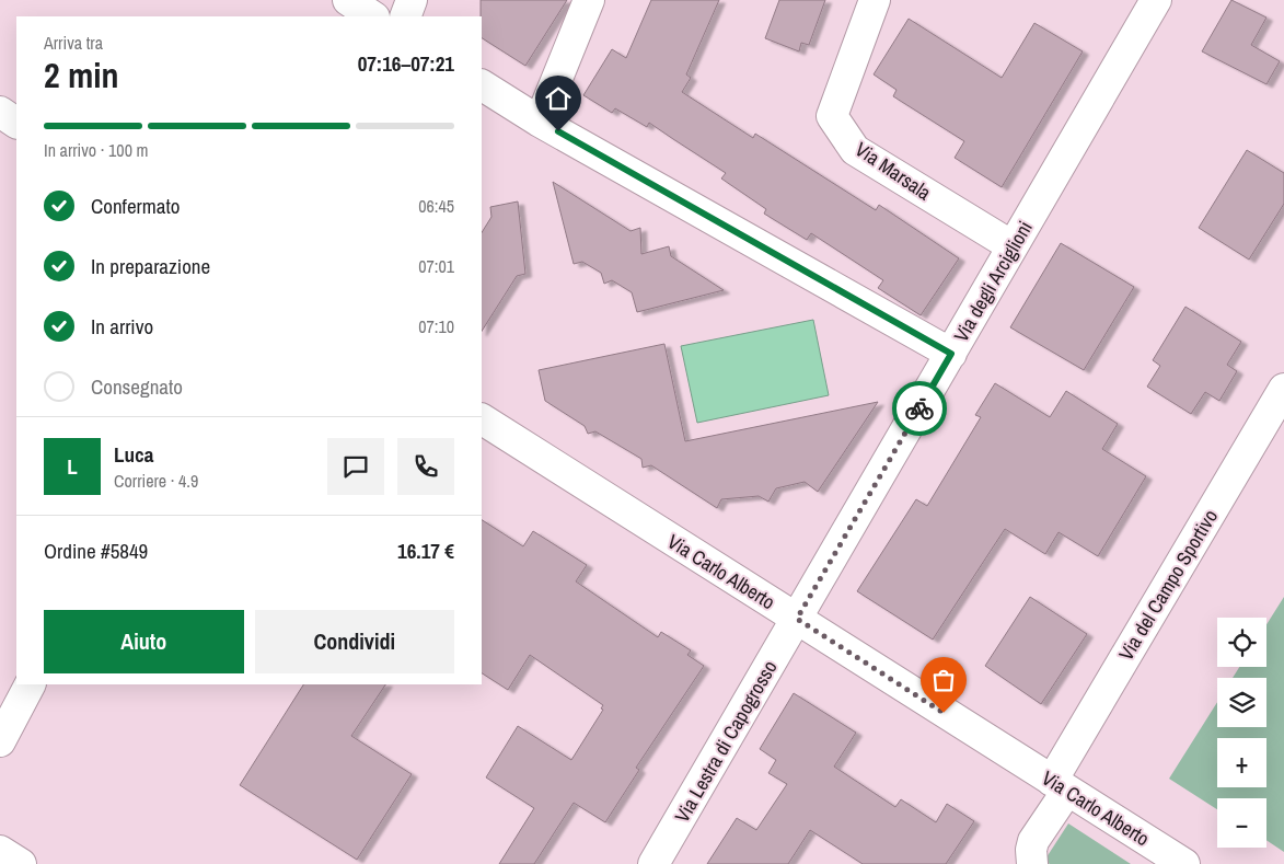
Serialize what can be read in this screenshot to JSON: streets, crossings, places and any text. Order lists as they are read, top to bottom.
{
  "streets": {
    "street": [
      "Via Marsala",
      "Via degli Arciglioni",
      "Via Carlo Alberto",
      "Via del Campo Sportivo",
      "Via Lestra di Capogrosso"
    ]
  },
  "crossings": [
    ["Via Marsala", "Via degli Arciglioni"],
    ["Via degli Arciglioni", "Via Carlo Alberto"],
    ["Via degli Arciglioni", "Via Lestra di Capogrosso"],
    ["Via Carlo Alberto", "Via del Campo Sportivo"],
    ["Via Carlo Alberto", "Via Lestra di Capogrosso"]
  ],
  "page": {
    "heading": ["2 min", "Arriva tra", "07:16–07:21"],
    "panel": [
      "Luca",
      "Corriere · 4.9",
      "Ordine #5849",
      "16.17 €"
    ],
    "bar": "In arrivo · 100 m",
    "list": [
      ["Confermato", "06:45"],
      ["In preparazione", "07:01"],
      ["In arrivo", "07:10"],
      "Consegnato"
    ],
    "round": "L",
    "buttons": ["Aiuto", "Condividi"],
    "map_buttons": ["+", "−"]
  }
}
